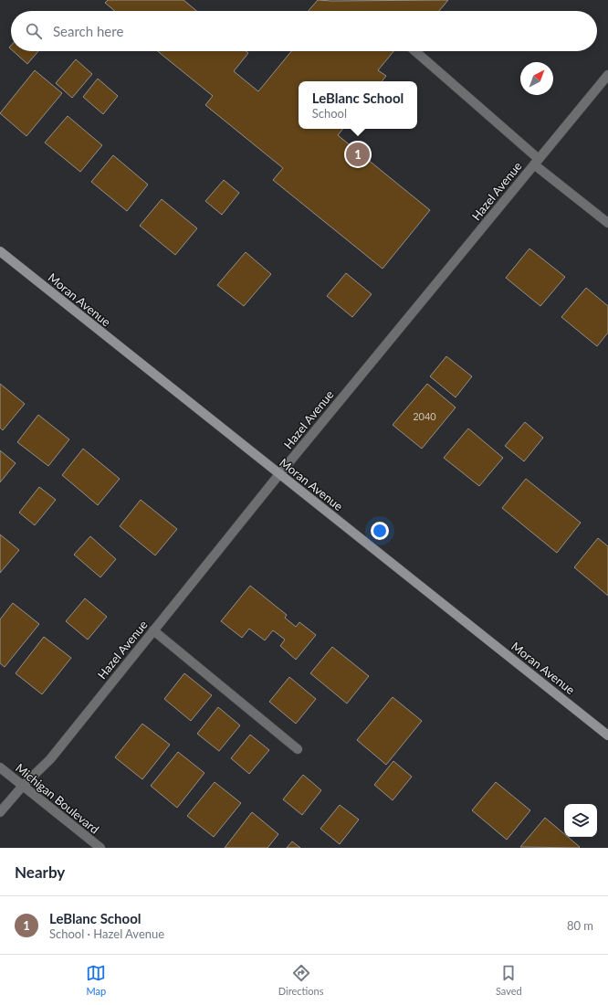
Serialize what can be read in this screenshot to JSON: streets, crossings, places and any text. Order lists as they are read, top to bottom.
{
  "streets": {
    "main road": ["Moran Avenue"],
    "street": ["Hazel Avenue", "Michigan Boulevard"]
  },
  "crossings": [
    ["Hazel Avenue", "Moran Avenue"],
    ["Hazel Avenue", "Michigan Boulevard"]
  ],
  "house_numbers": ["2040"],
  "north": "top right",
  "page": {
    "search": "Search here",
    "popup": ["LeBlanc School", "School"],
    "pins": "1",
    "heading": "Nearby",
    "list": [
      {
        "mark": "1",
        "name": "LeBlanc School",
        "note": "School · Hazel Avenue",
        "value": "80 m"
      }
    ],
    "nav": ["Map", "Directions", "Saved"]
  }
}
